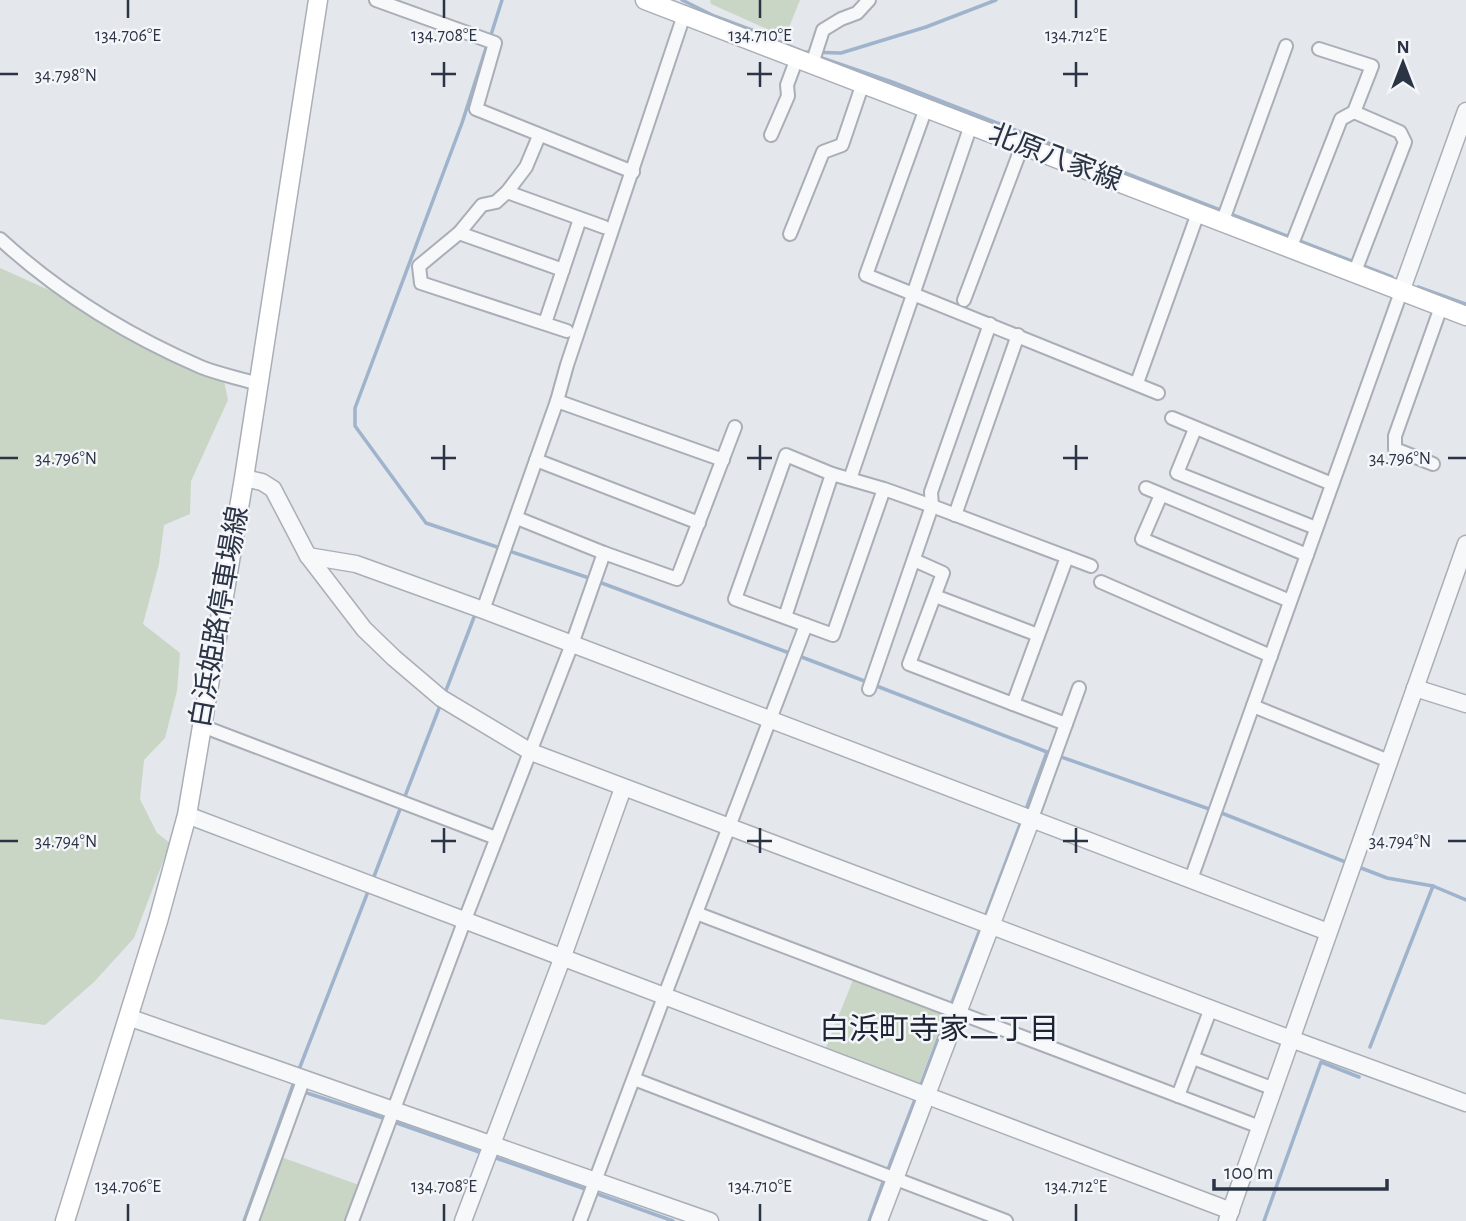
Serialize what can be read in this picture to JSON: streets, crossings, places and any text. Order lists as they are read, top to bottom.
{
  "streets": {
    "main road": ["北原八家線", "白浜姫路停車場線"]
  },
  "districts": ["白浜町寺家二丁目"],
  "scale_bar": "100 m",
  "north": "top",
  "coordinates": [
    "134.706°E",
    "134.708°E",
    "134.710°E",
    "134.712°E",
    "34.798°N",
    "34.796°N",
    "34.794°N"
  ]
}
